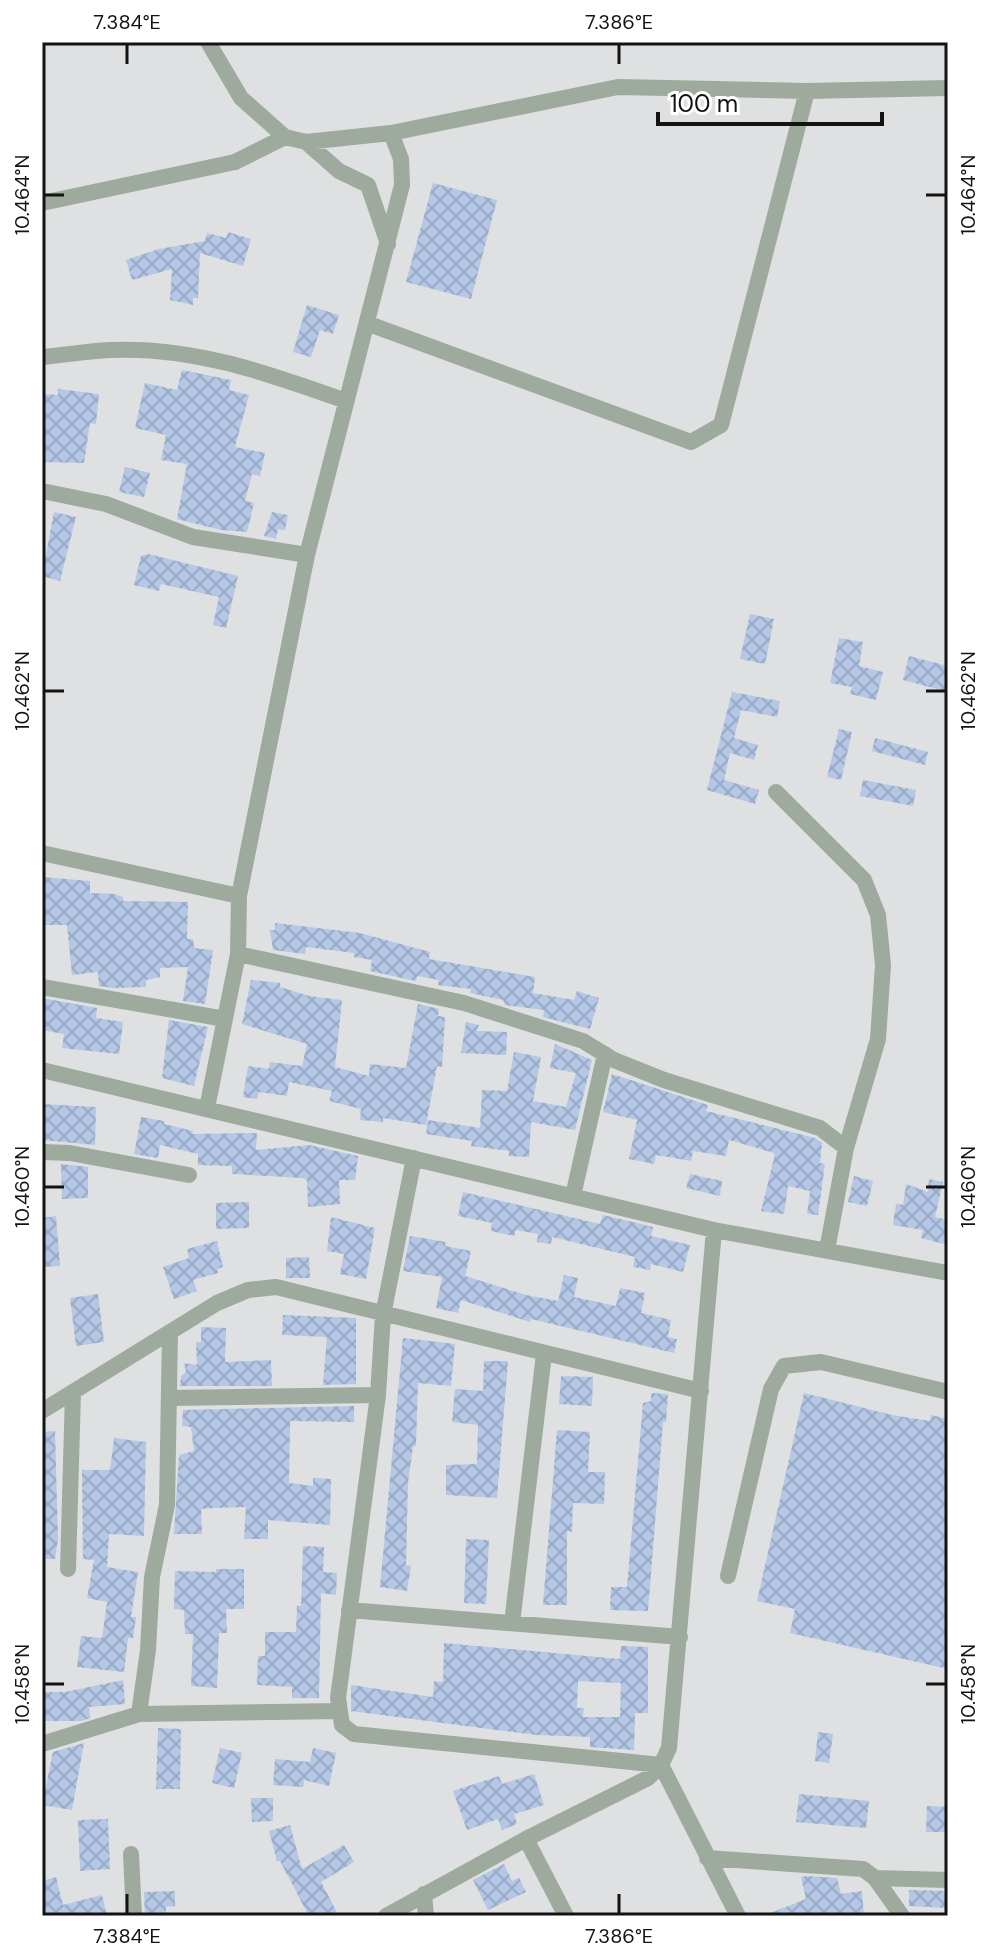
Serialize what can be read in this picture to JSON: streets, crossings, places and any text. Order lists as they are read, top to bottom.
{
  "scale_bar": "100 m",
  "coordinates": [
    "7.384°E",
    "7.386°E",
    "10.464°N",
    "10.462°N",
    "10.460°N",
    "10.458°N"
  ]
}
